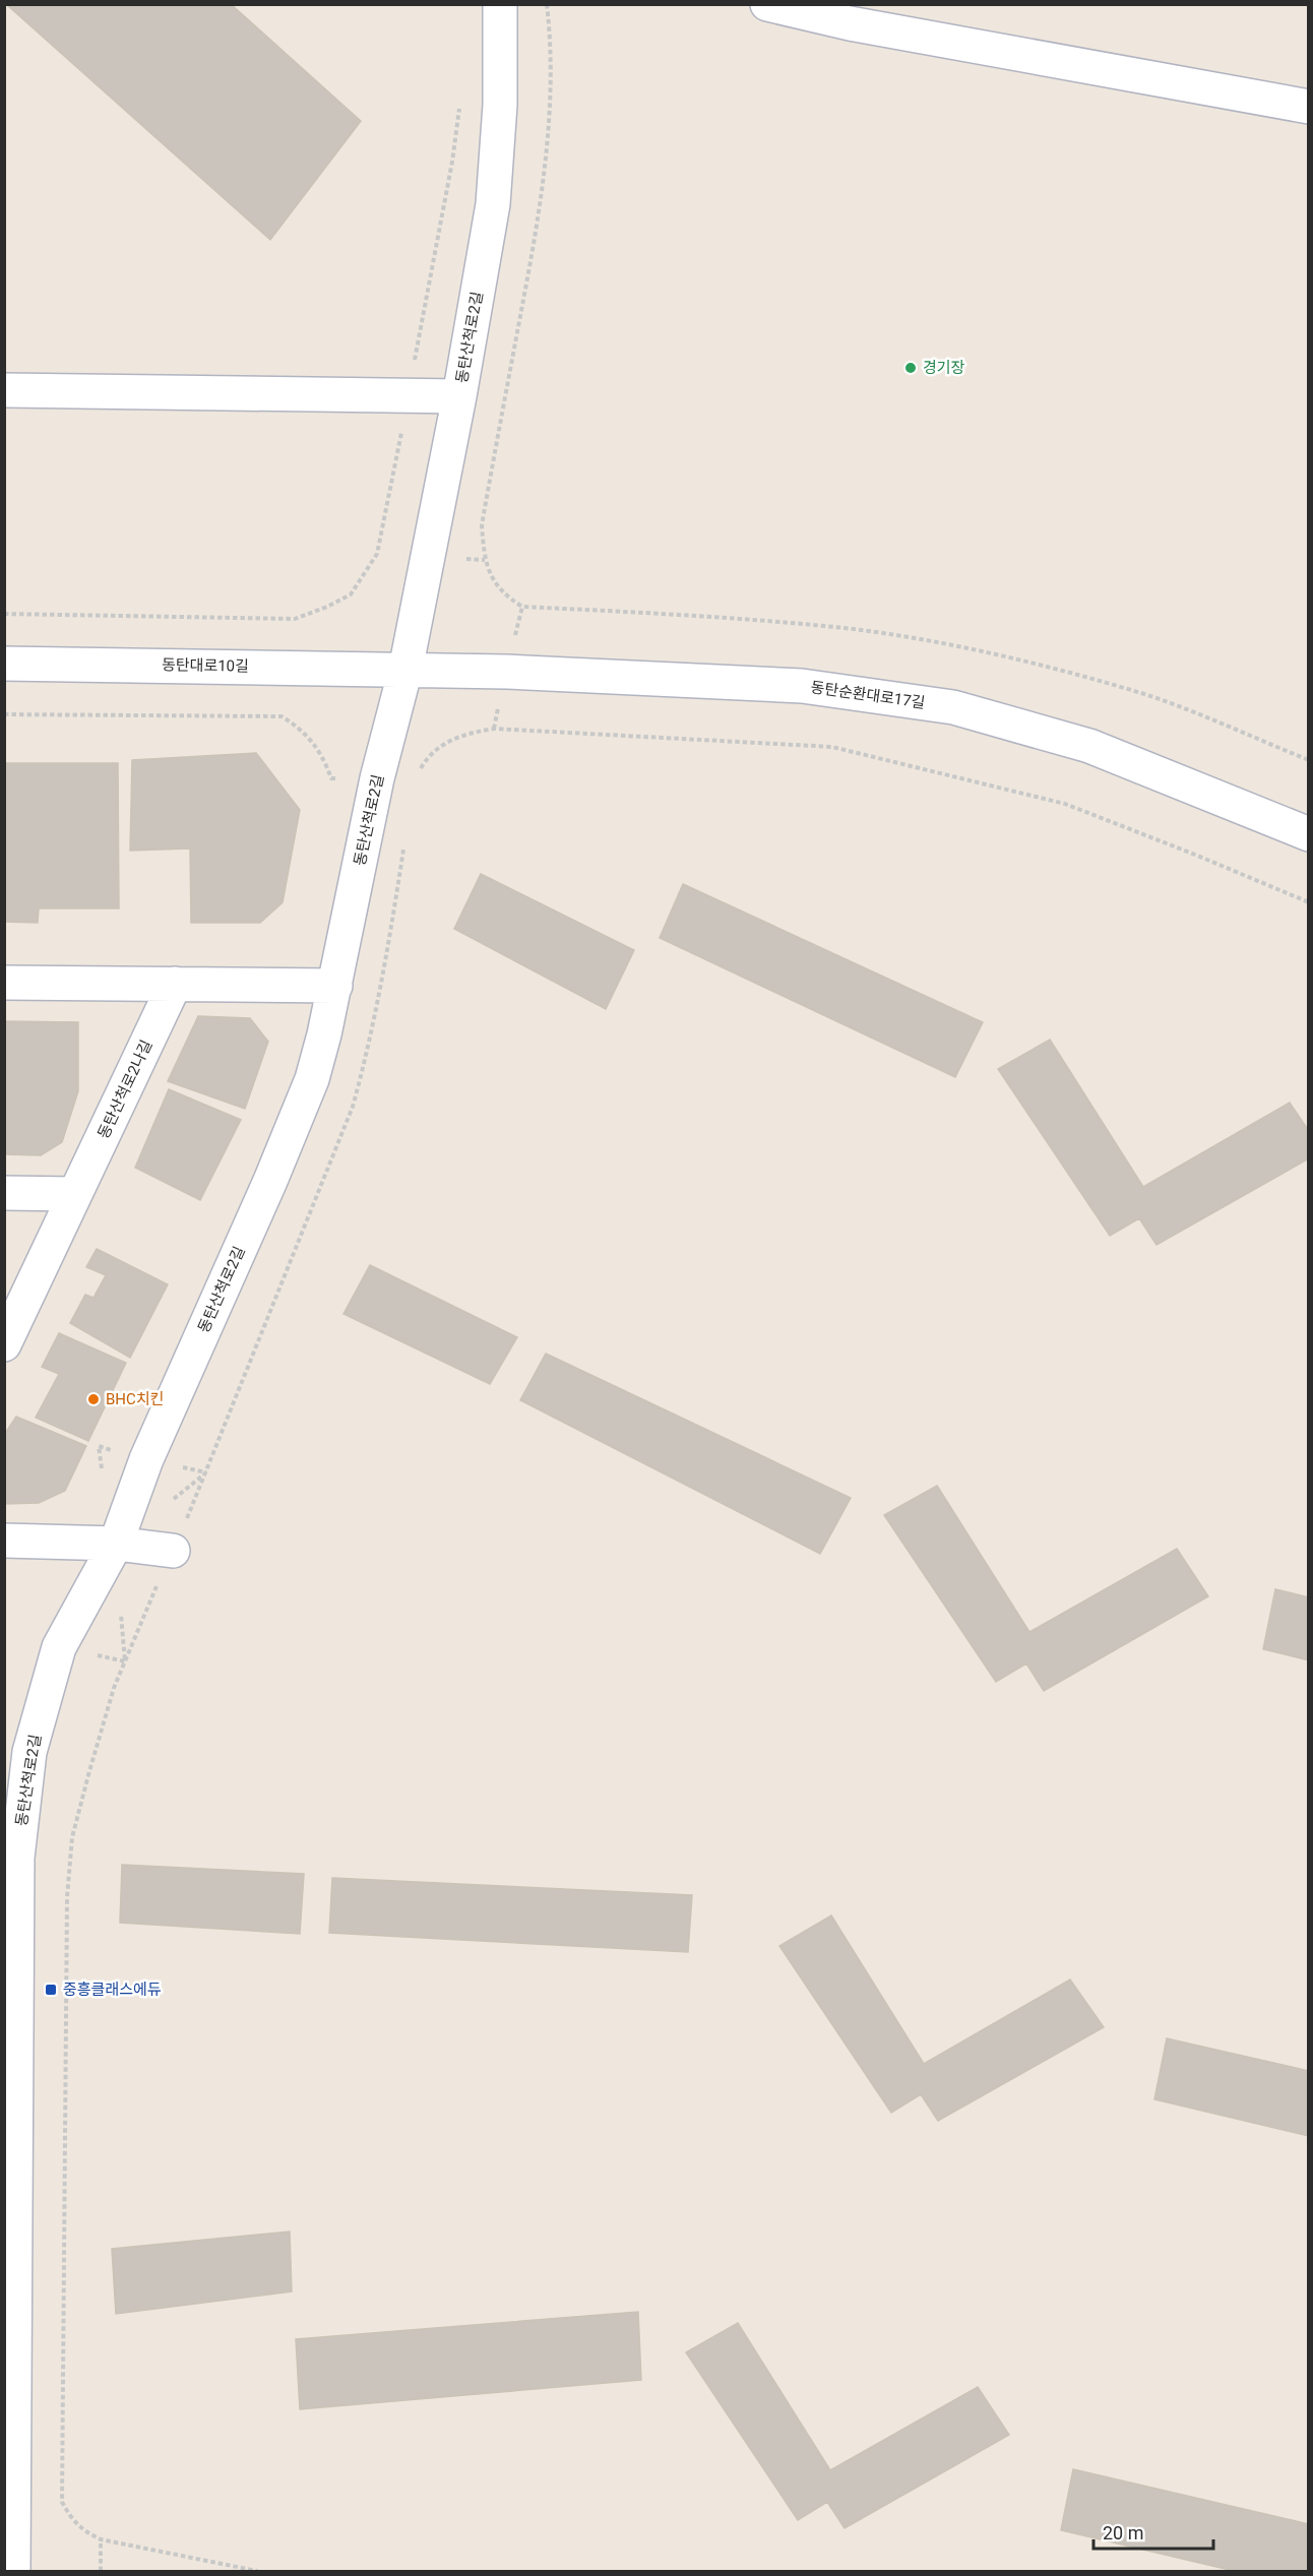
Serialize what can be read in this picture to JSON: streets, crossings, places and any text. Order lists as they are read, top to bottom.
{
  "streets": {
    "street": [
      "동탄산척로2길",
      "동탄대로10길",
      "동탄순환대로17길",
      "동탄산척로2나길"
    ]
  },
  "crossings": [
    ["동탄산척로2길", "동탄대로10길"],
    ["동탄산척로2길", "동탄순환대로17길"],
    ["동탄대로10길", "동탄순환대로17길"]
  ],
  "places": {
    "other": ["경기장", "BHC치킨"],
    "transit": ["중흥클래스에듀"]
  },
  "scale_bar": "20 m"
}
